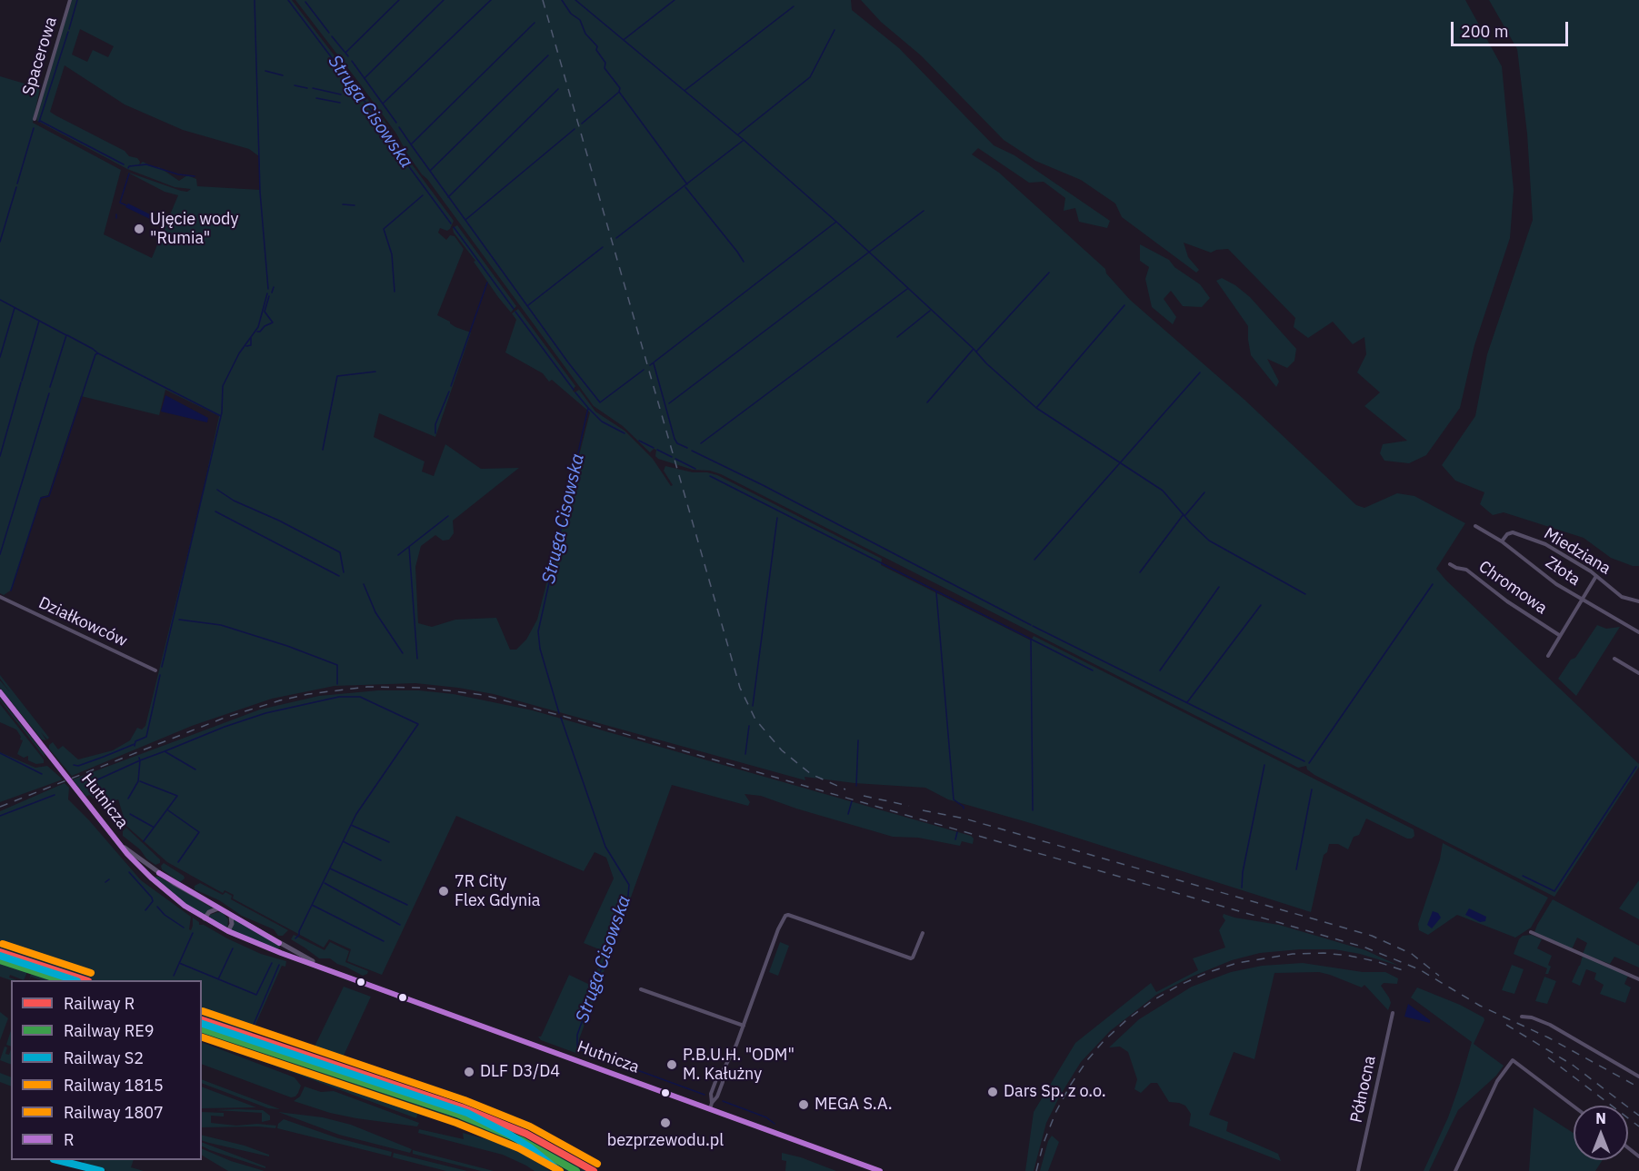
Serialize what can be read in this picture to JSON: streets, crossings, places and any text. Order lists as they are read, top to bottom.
{
  "streets": {
    "main road": ["Hutnicza"],
    "street": [
      "Spacerowa",
      "Miedziana",
      "Złota",
      "Chromowa",
      "Działkowców",
      "Północna"
    ]
  },
  "crossings": [
    ["Miedziana", "Złota"],
    ["Miedziana", "Chromowa"],
    ["Złota", "Chromowa"]
  ],
  "water": ["Struga Cisowska"],
  "places": [
    "Ujęcie wody \"Rumia\"",
    "7R City Flex Gdynia",
    "P.B.U.H. \"ODM\" M. Kałużny",
    "DLF D3/D4",
    "Dars Sp. z o.o.",
    "MEGA S.A.",
    "bezprzewodu.pl"
  ],
  "lines": [
    "transit line R",
    "rail line 1815",
    "rail line R",
    "rail line S2",
    "rail line RE9",
    "rail line 1807"
  ],
  "legend": [
    "Railway R",
    "Railway RE9",
    "Railway S2",
    "Railway 1815",
    "Railway 1807",
    "R"
  ],
  "scale_bar": "200 m",
  "north": "top"
}
